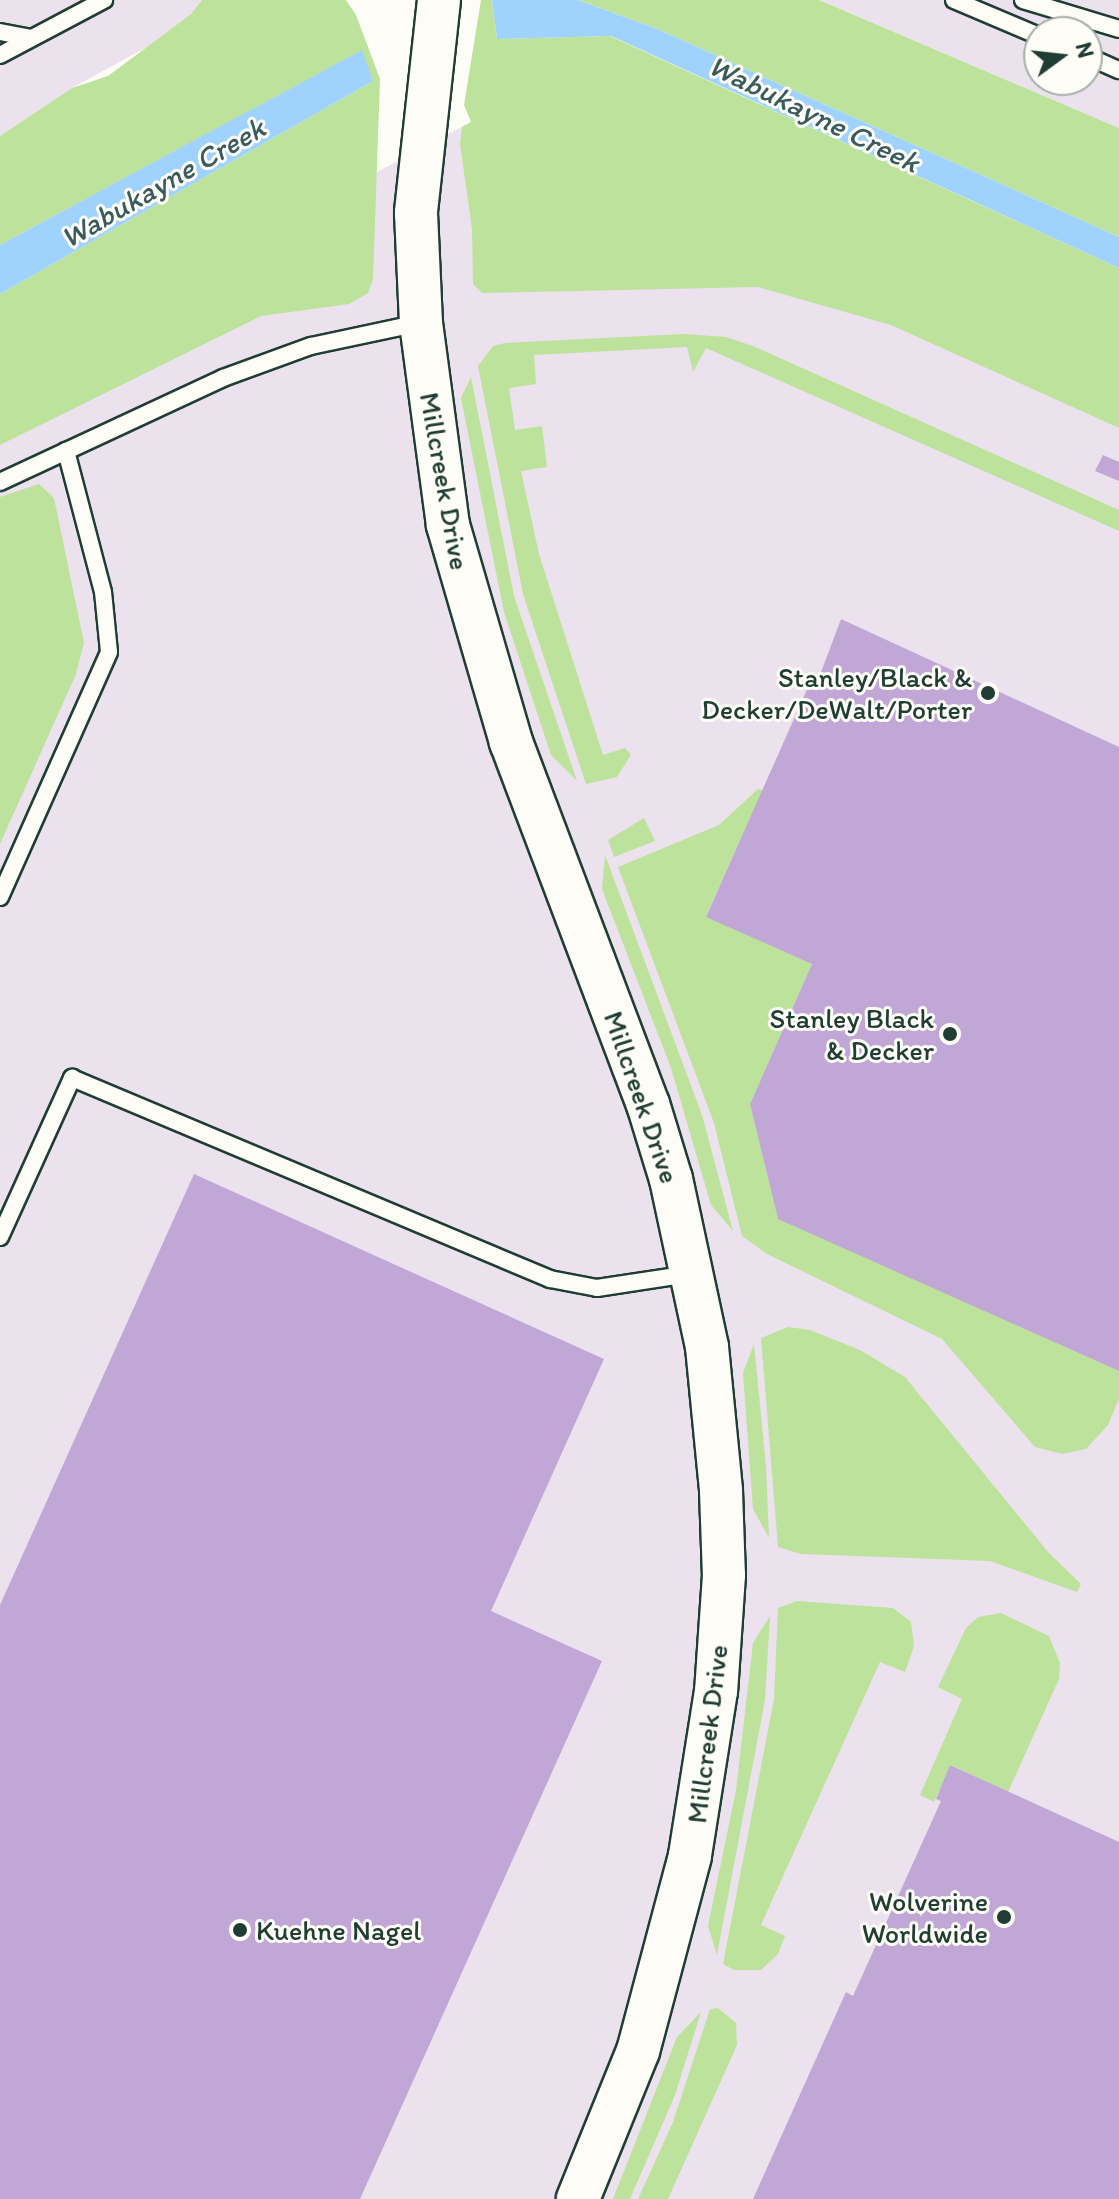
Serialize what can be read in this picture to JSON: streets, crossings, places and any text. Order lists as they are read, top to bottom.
{
  "streets": {
    "street": ["Millcreek Drive"]
  },
  "water": ["Wabukayne Creek"],
  "places": [
    "Stanley/Black & Decker/DeWalt/Porter",
    "Stanley Black & Decker",
    "Wolverine Worldwide",
    "Kuehne Nagel"
  ],
  "north": "right"
}
